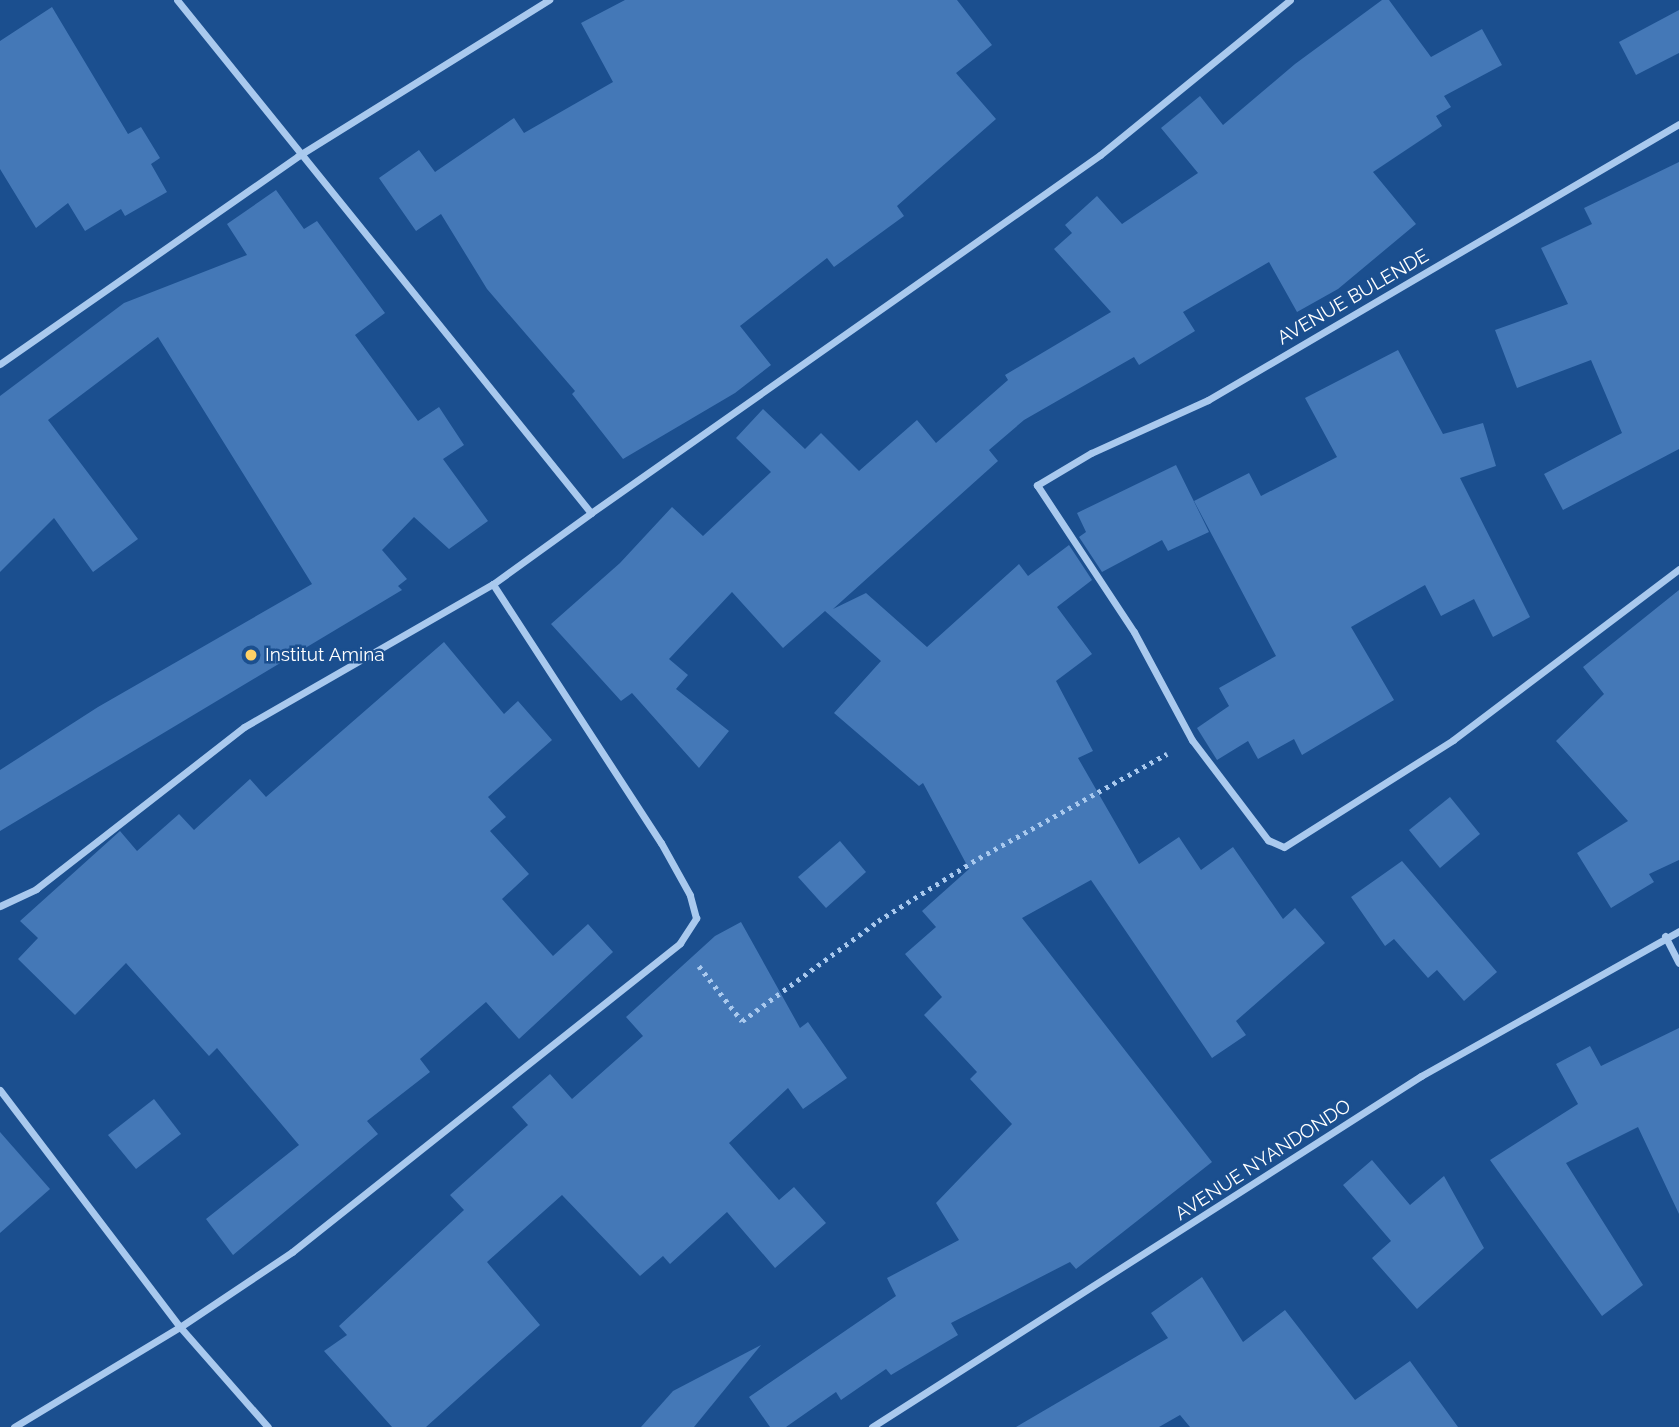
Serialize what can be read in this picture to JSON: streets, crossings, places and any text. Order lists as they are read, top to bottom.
{
  "streets": {
    "street": ["AVENUE BULENDE", "AVENUE NYANDONDO"]
  },
  "places": ["Institut Amina"]
}
